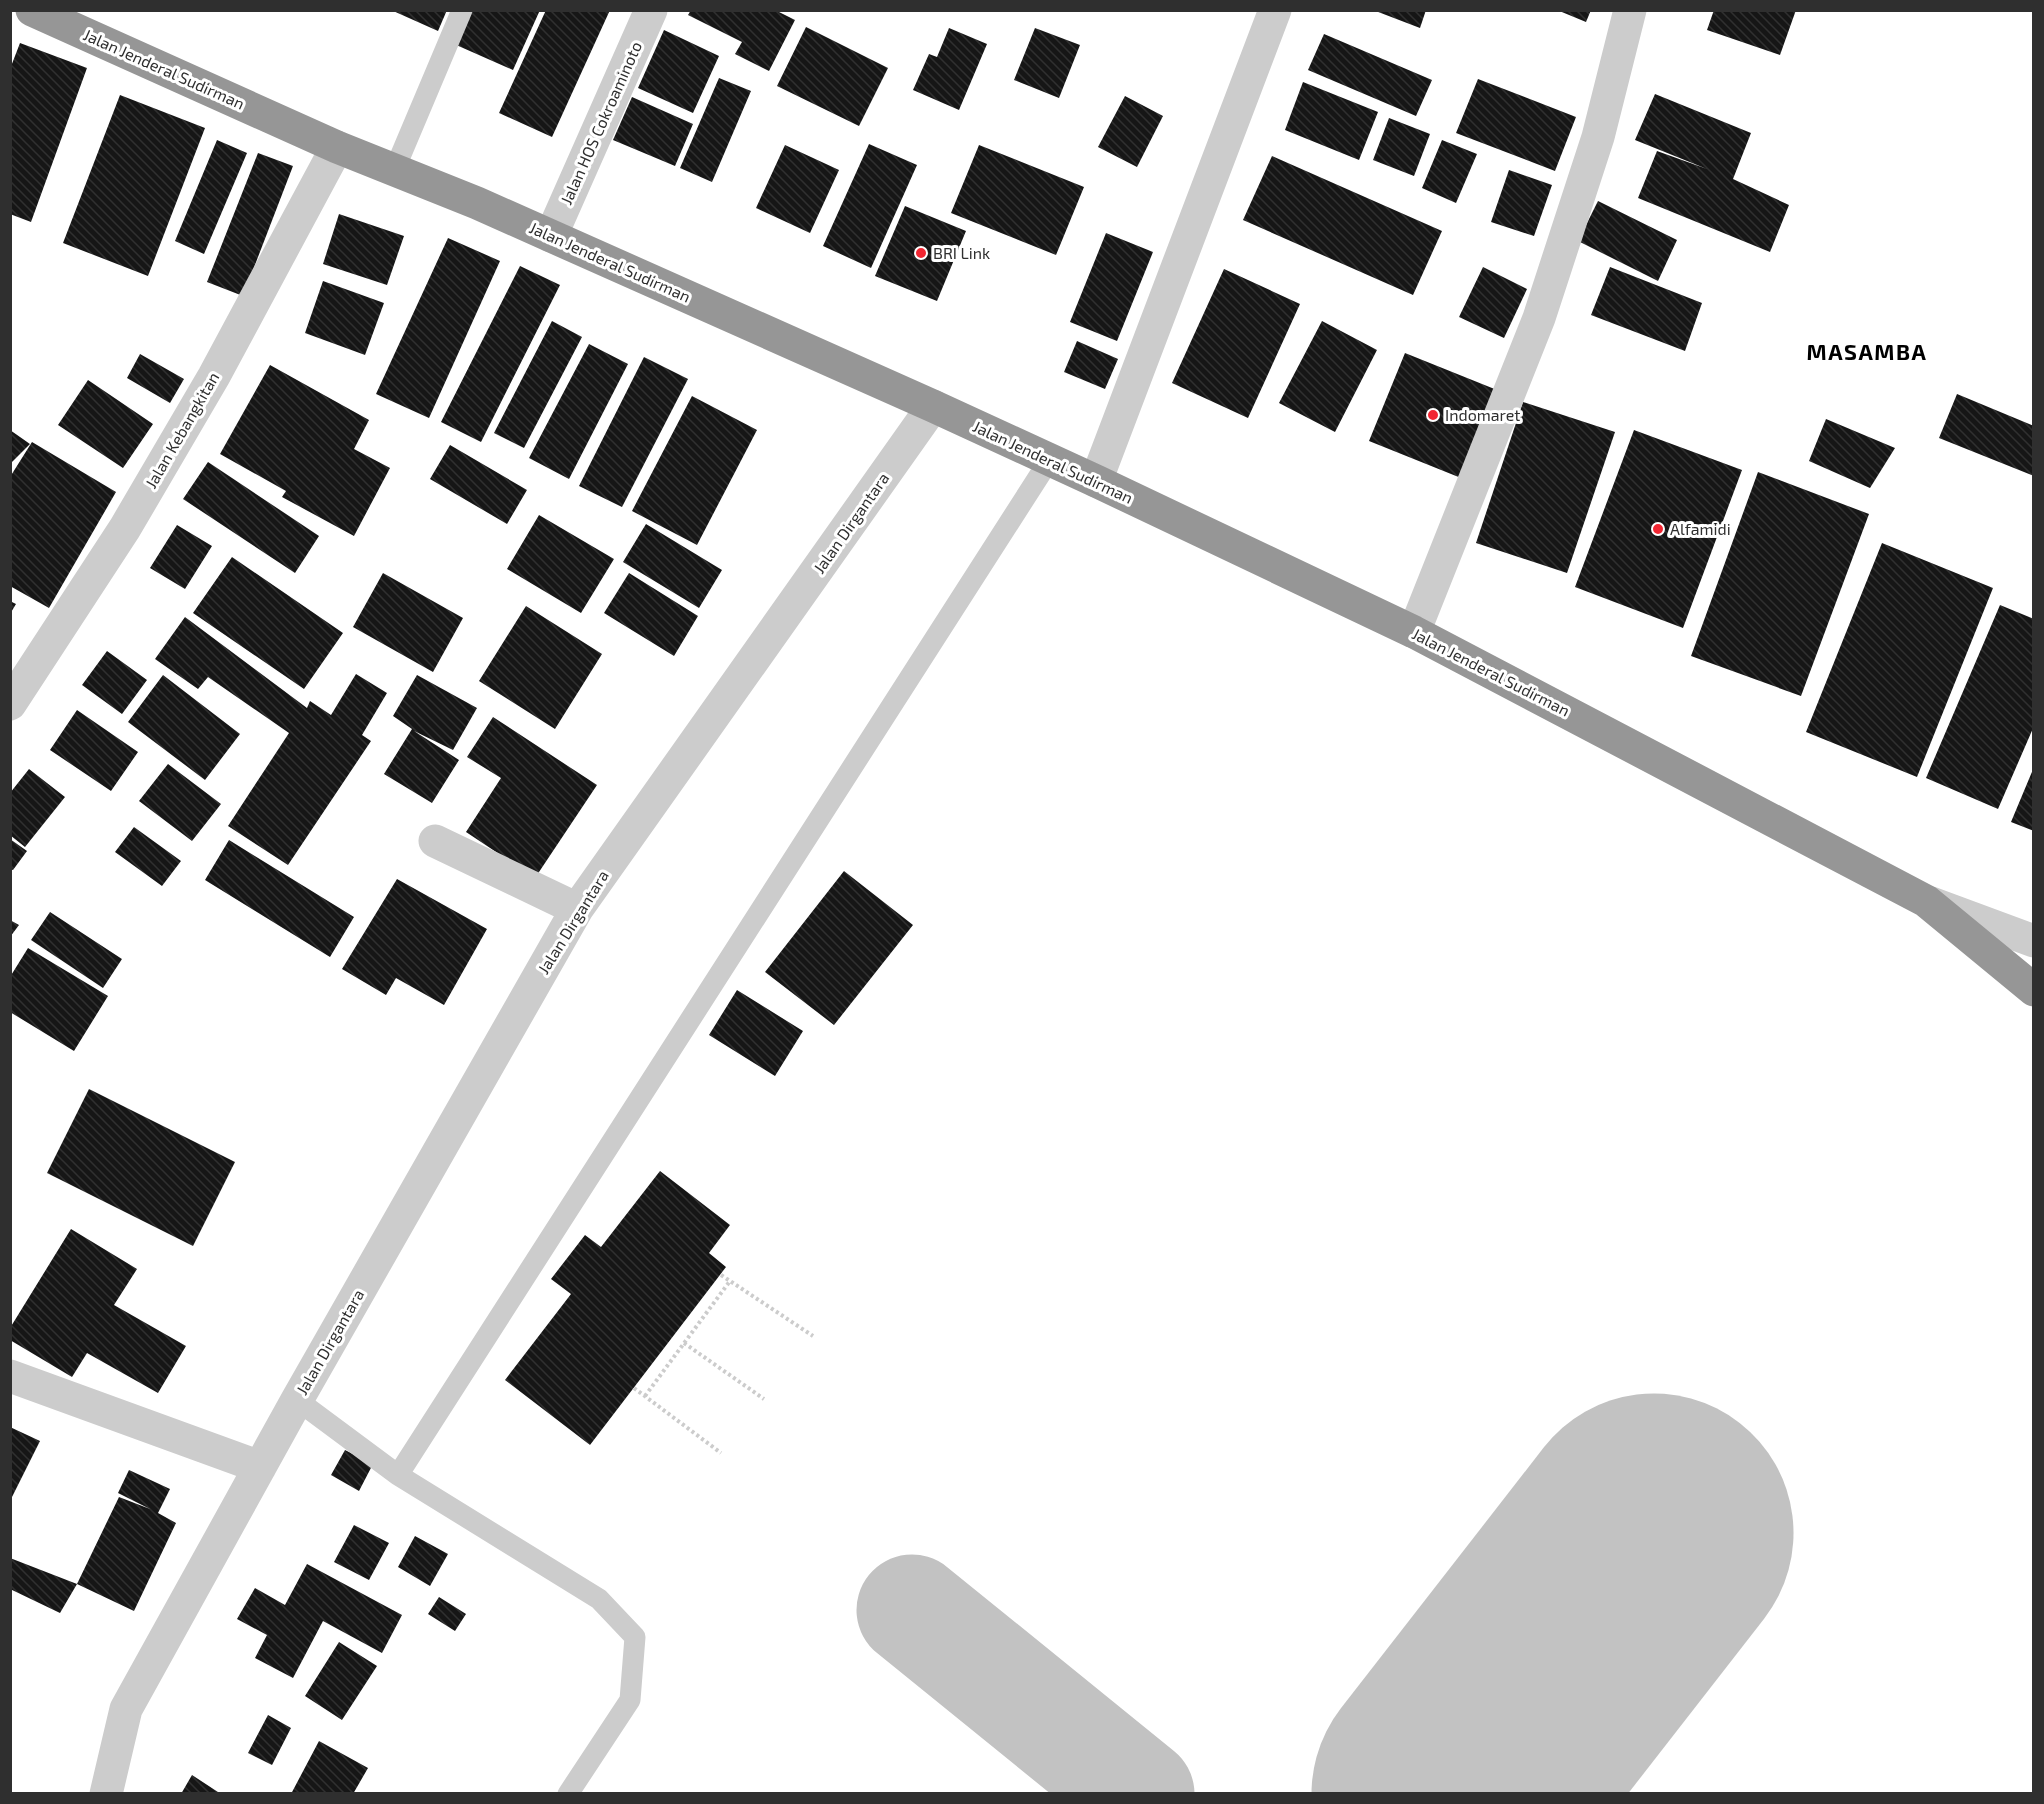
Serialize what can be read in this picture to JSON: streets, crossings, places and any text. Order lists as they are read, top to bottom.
{
  "streets": {
    "highway": ["Jalan Jenderal Sudirman"],
    "street": ["Jalan HOS Cokroaminoto", "Jalan Kebangkitan", "Jalan Dirgantara"]
  },
  "crossings": [
    ["Jalan Jenderal Sudirman", "Jalan HOS Cokroaminoto"],
    ["Jalan Jenderal Sudirman", "Jalan Kebangkitan"],
    ["Jalan Jenderal Sudirman", "Jalan Dirgantara"]
  ],
  "districts": ["MASAMBA"],
  "places": ["BRI Link", "Indomaret", "Alfamidi"]
}
